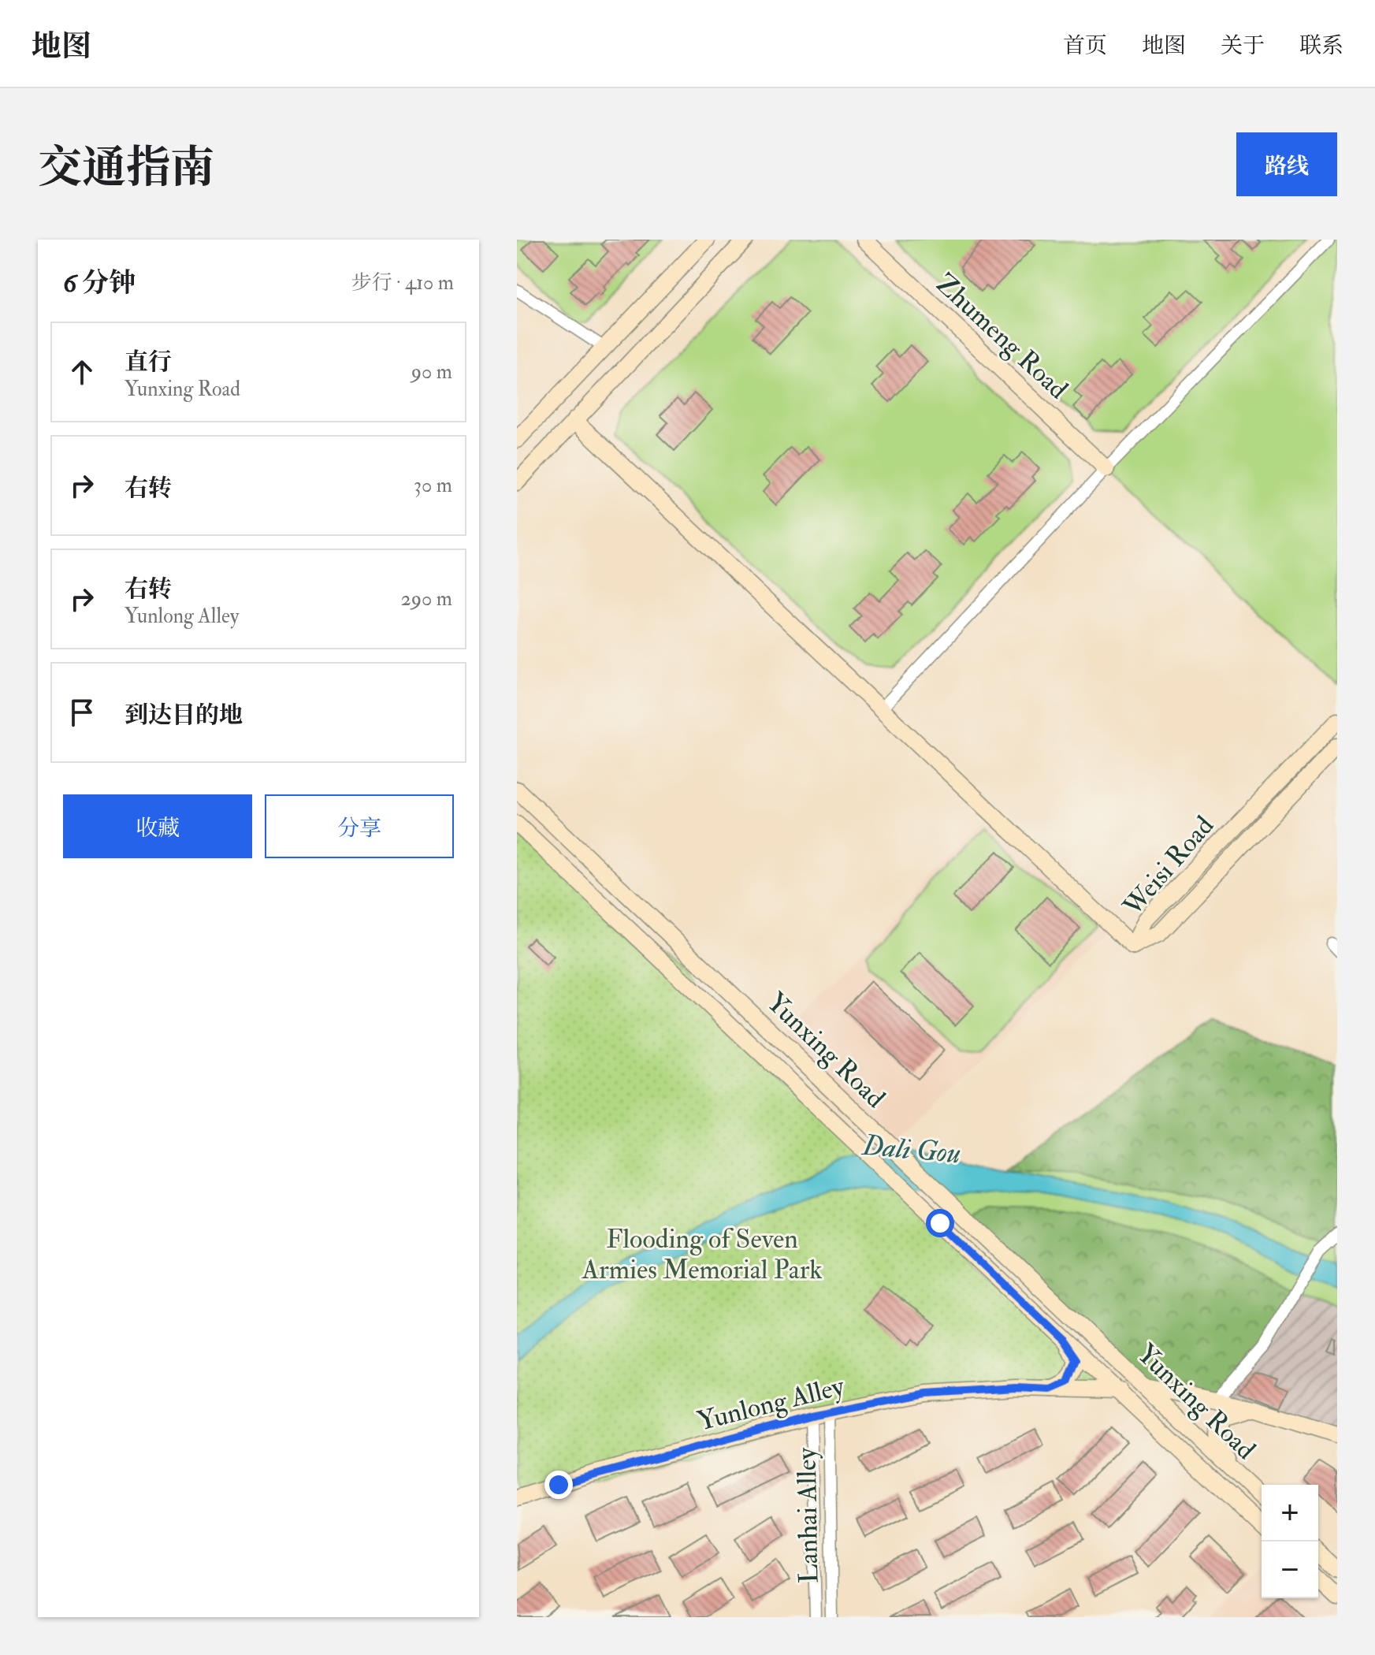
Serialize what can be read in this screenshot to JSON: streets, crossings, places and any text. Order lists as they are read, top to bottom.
{
  "streets": {
    "street": [
      "Zhumeng Road",
      "Weisi Road",
      "Yunxing Road",
      "Yunlong Alley",
      "Lanhai Alley"
    ]
  },
  "crossings": [
    ["Yunxing Road", "Yunlong Alley"],
    ["Yunlong Alley", "Lanhai Alley"]
  ],
  "water": ["Dali Gou"],
  "parks": ["Flooding of Seven Armies Memorial Park"],
  "page": {
    "header": "地图",
    "nav": [
      "首页",
      "地图",
      "关于",
      "联系"
    ],
    "title": "交通指南",
    "buttons": [
      "路线",
      ["收藏", "分享"]
    ],
    "heading": ["6 分钟", "步行 · 410 m"],
    "list": [
      ["直行", "Yunxing Road", "90 m"],
      ["右转", "30 m"],
      ["右转", "Yunlong Alley", "290 m"],
      "到达目的地"
    ],
    "map_buttons": ["+", "−"]
  }
}
